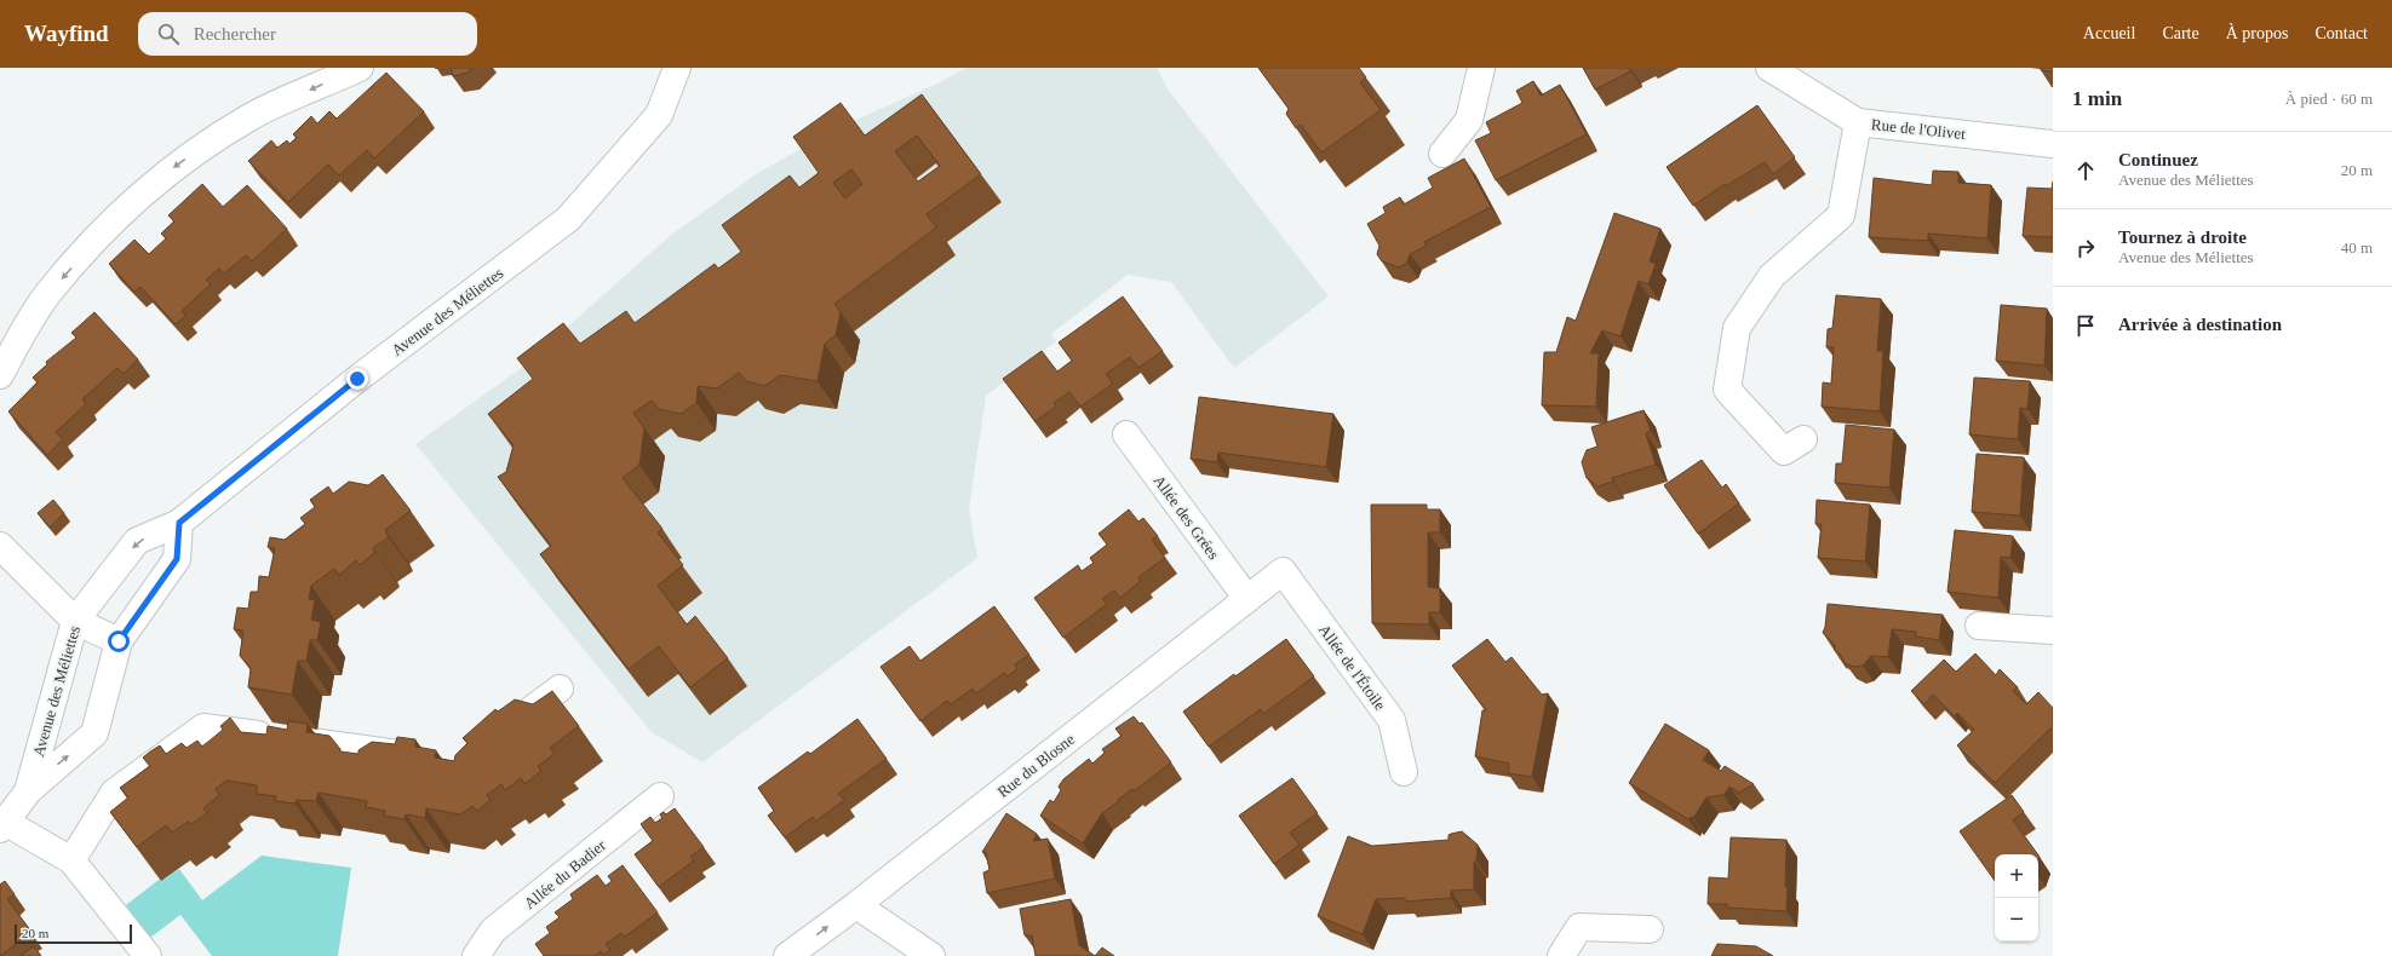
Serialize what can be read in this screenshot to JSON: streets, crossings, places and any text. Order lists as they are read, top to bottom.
{
  "streets": {
    "street": [
      "Rue de l'Olivet",
      "Avenue des Méliettes",
      "Allée des Grées",
      "Allée de l'Étoile",
      "Rue du Blosne",
      "Allée du Badier"
    ]
  },
  "crossings": [
    ["Allée des Grées", "Rue du Blosne"],
    ["Allée de l'Étoile", "Rue du Blosne"]
  ],
  "scale_bar": "20 m",
  "page": {
    "header": "Wayfind",
    "search": "Rechercher",
    "nav": [
      "Accueil",
      "Carte",
      "À propos",
      "Contact"
    ],
    "heading": ["1 min", "À pied · 60 m"],
    "list": [
      ["Continuez", "Avenue des Méliettes", "20 m"],
      ["Tournez à droite", "Avenue des Méliettes", "40 m"],
      "Arrivée à destination"
    ],
    "map_buttons": ["+", "−"],
    "scale": "20 m"
  }
}
